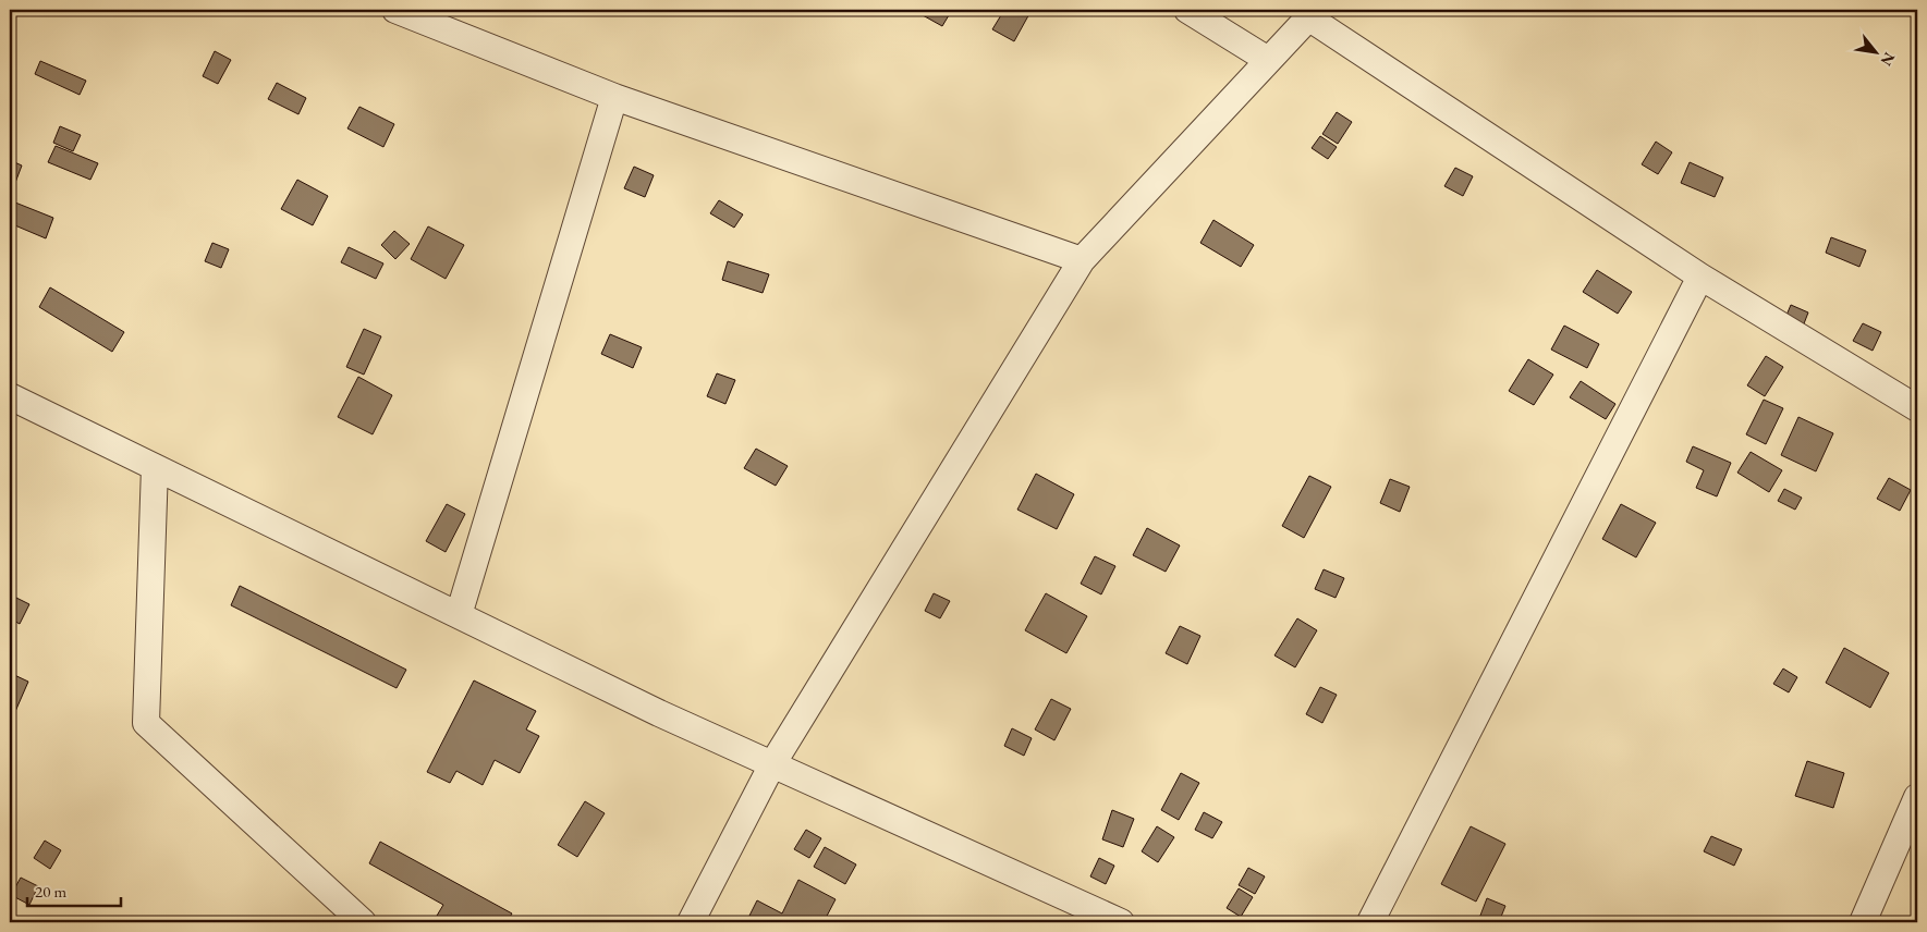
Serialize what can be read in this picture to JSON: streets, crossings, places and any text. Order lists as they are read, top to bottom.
{
  "scale_bar": "20 m",
  "north": "bottom right"
}
